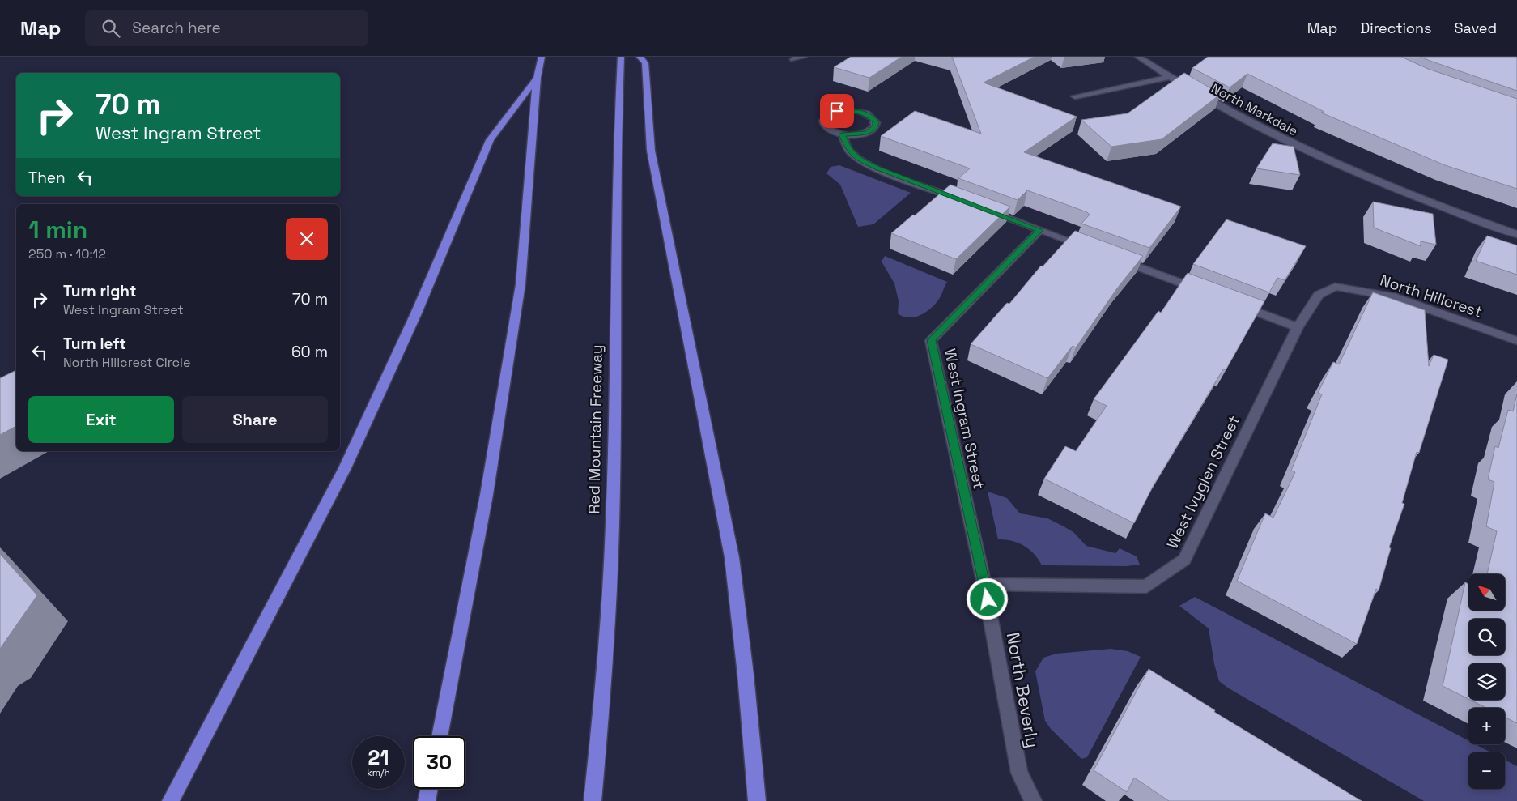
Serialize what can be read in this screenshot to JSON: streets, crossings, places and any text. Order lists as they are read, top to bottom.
{
  "streets": {
    "highway": ["Red Mountain Freeway"],
    "street": [
      "North Markdale",
      "North Hillcrest",
      "West Ingram Street",
      "West Ivyglen Street",
      "North Beverly"
    ]
  },
  "crossings": [
    ["North Hillcrest", "West Ivyglen Street"],
    ["West Ingram Street", "West Ivyglen Street"],
    ["West Ingram Street", "North Beverly"],
    ["West Ivyglen Street", "North Beverly"]
  ],
  "north": "top left",
  "page": {
    "header": "Map",
    "search": "Search here",
    "nav": ["Map", "Directions", "Saved"],
    "turn": ["70 m", "West Ingram Street"],
    "then": "Then",
    "heading": ["1 min", "250 m · 10:12"],
    "list": [
      {
        "name": "Turn right",
        "note": "West Ingram Street",
        "value": "70 m"
      },
      {
        "name": "Turn left",
        "note": "North Hillcrest Circle",
        "value": "60 m"
      }
    ],
    "buttons": ["Exit", "Share"],
    "map_buttons": ["+", "−"],
    "speed": "21 km/h",
    "limit": "30"
  }
}
